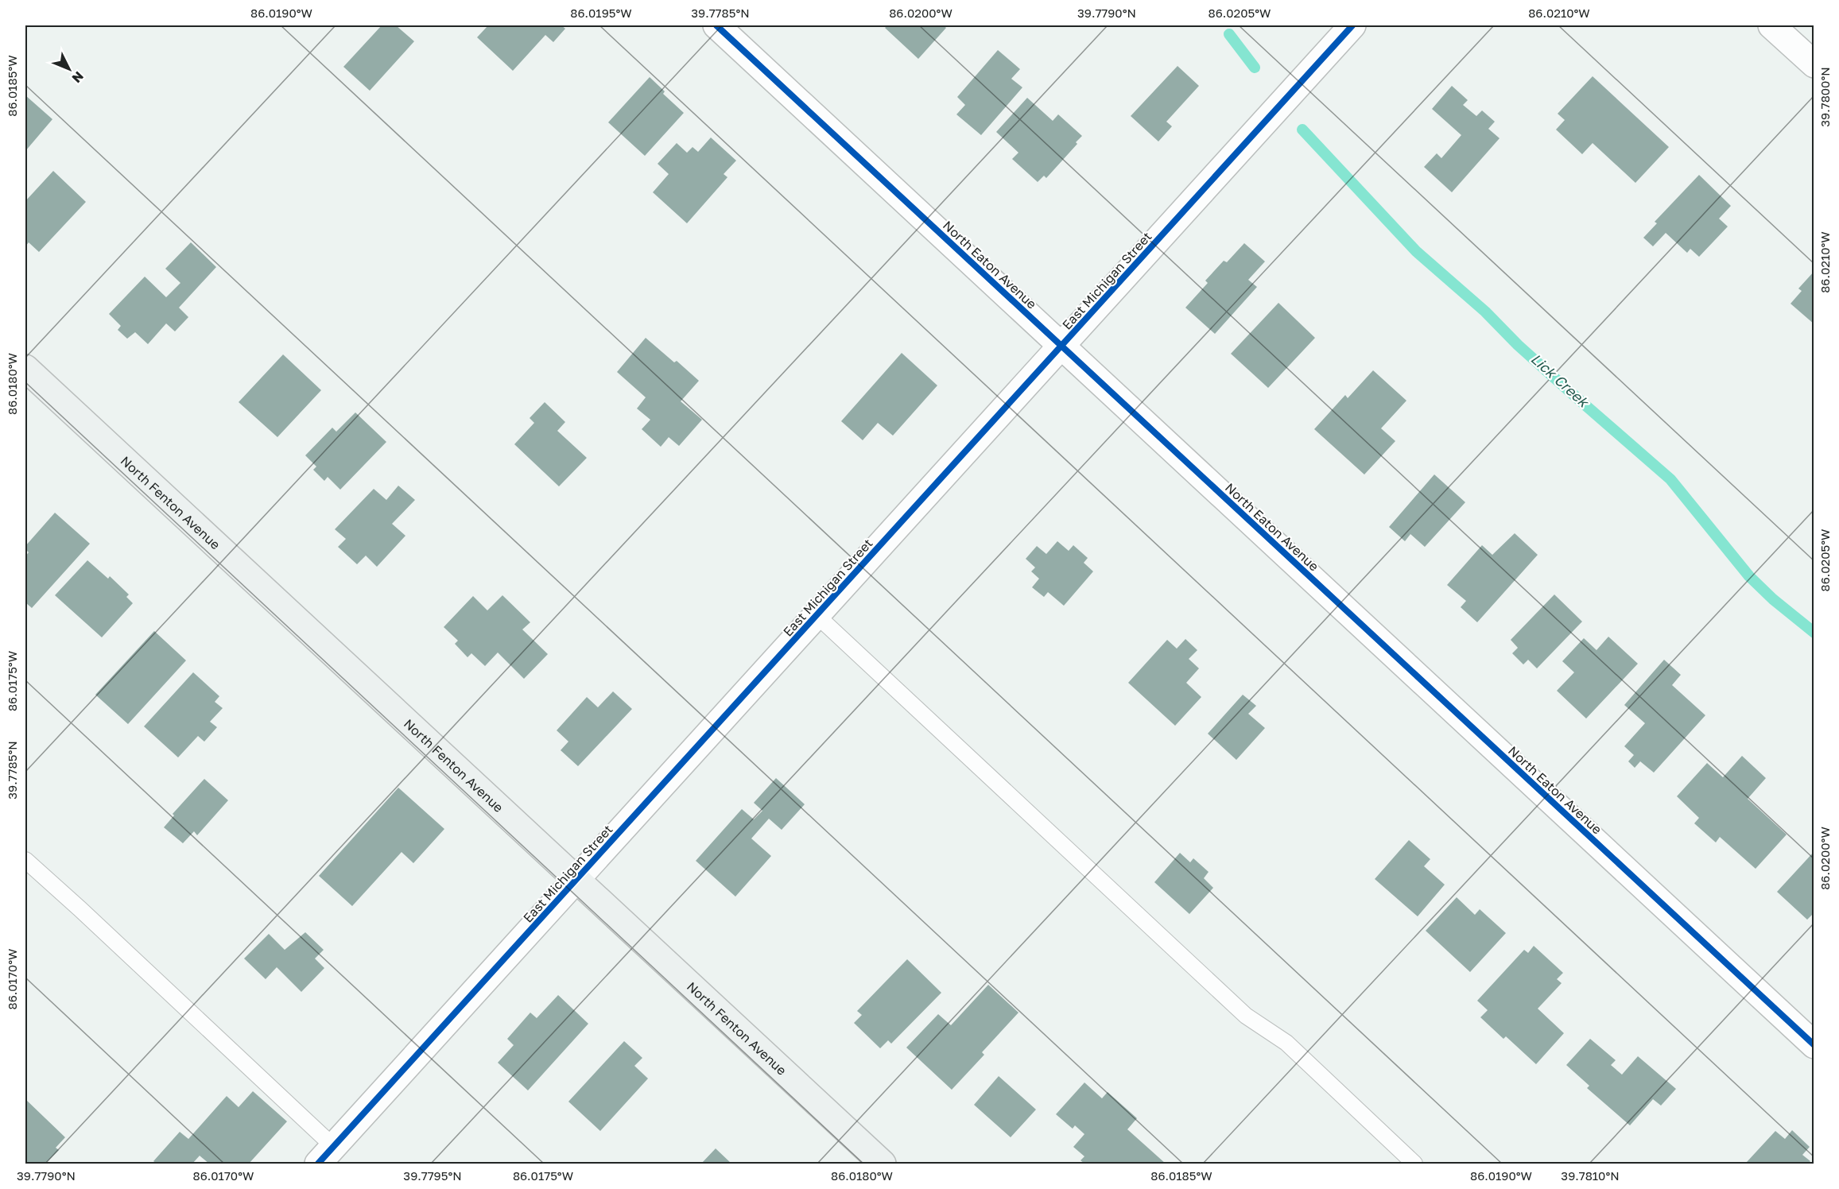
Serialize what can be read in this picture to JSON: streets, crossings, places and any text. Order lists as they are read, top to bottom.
{
  "streets": {
    "street": ["North Eaton Avenue", "East Michigan Street", "North Fenton Avenue"]
  },
  "crossings": [
    ["North Eaton Avenue", "East Michigan Street"],
    ["East Michigan Street", "North Fenton Avenue"]
  ],
  "water": ["Lick Creek"],
  "north": "bottom right",
  "coordinates": [
    "86.0190°W",
    "86.0195°W",
    "39.7785°N",
    "86.0200°W",
    "39.7790°N",
    "86.0205°W",
    "86.0210°W",
    "86.0185°W",
    "39.7800°N",
    "86.0180°W",
    "86.0175°W",
    "86.0170°W",
    "39.7795°N",
    "39.7810°N"
  ]
}
